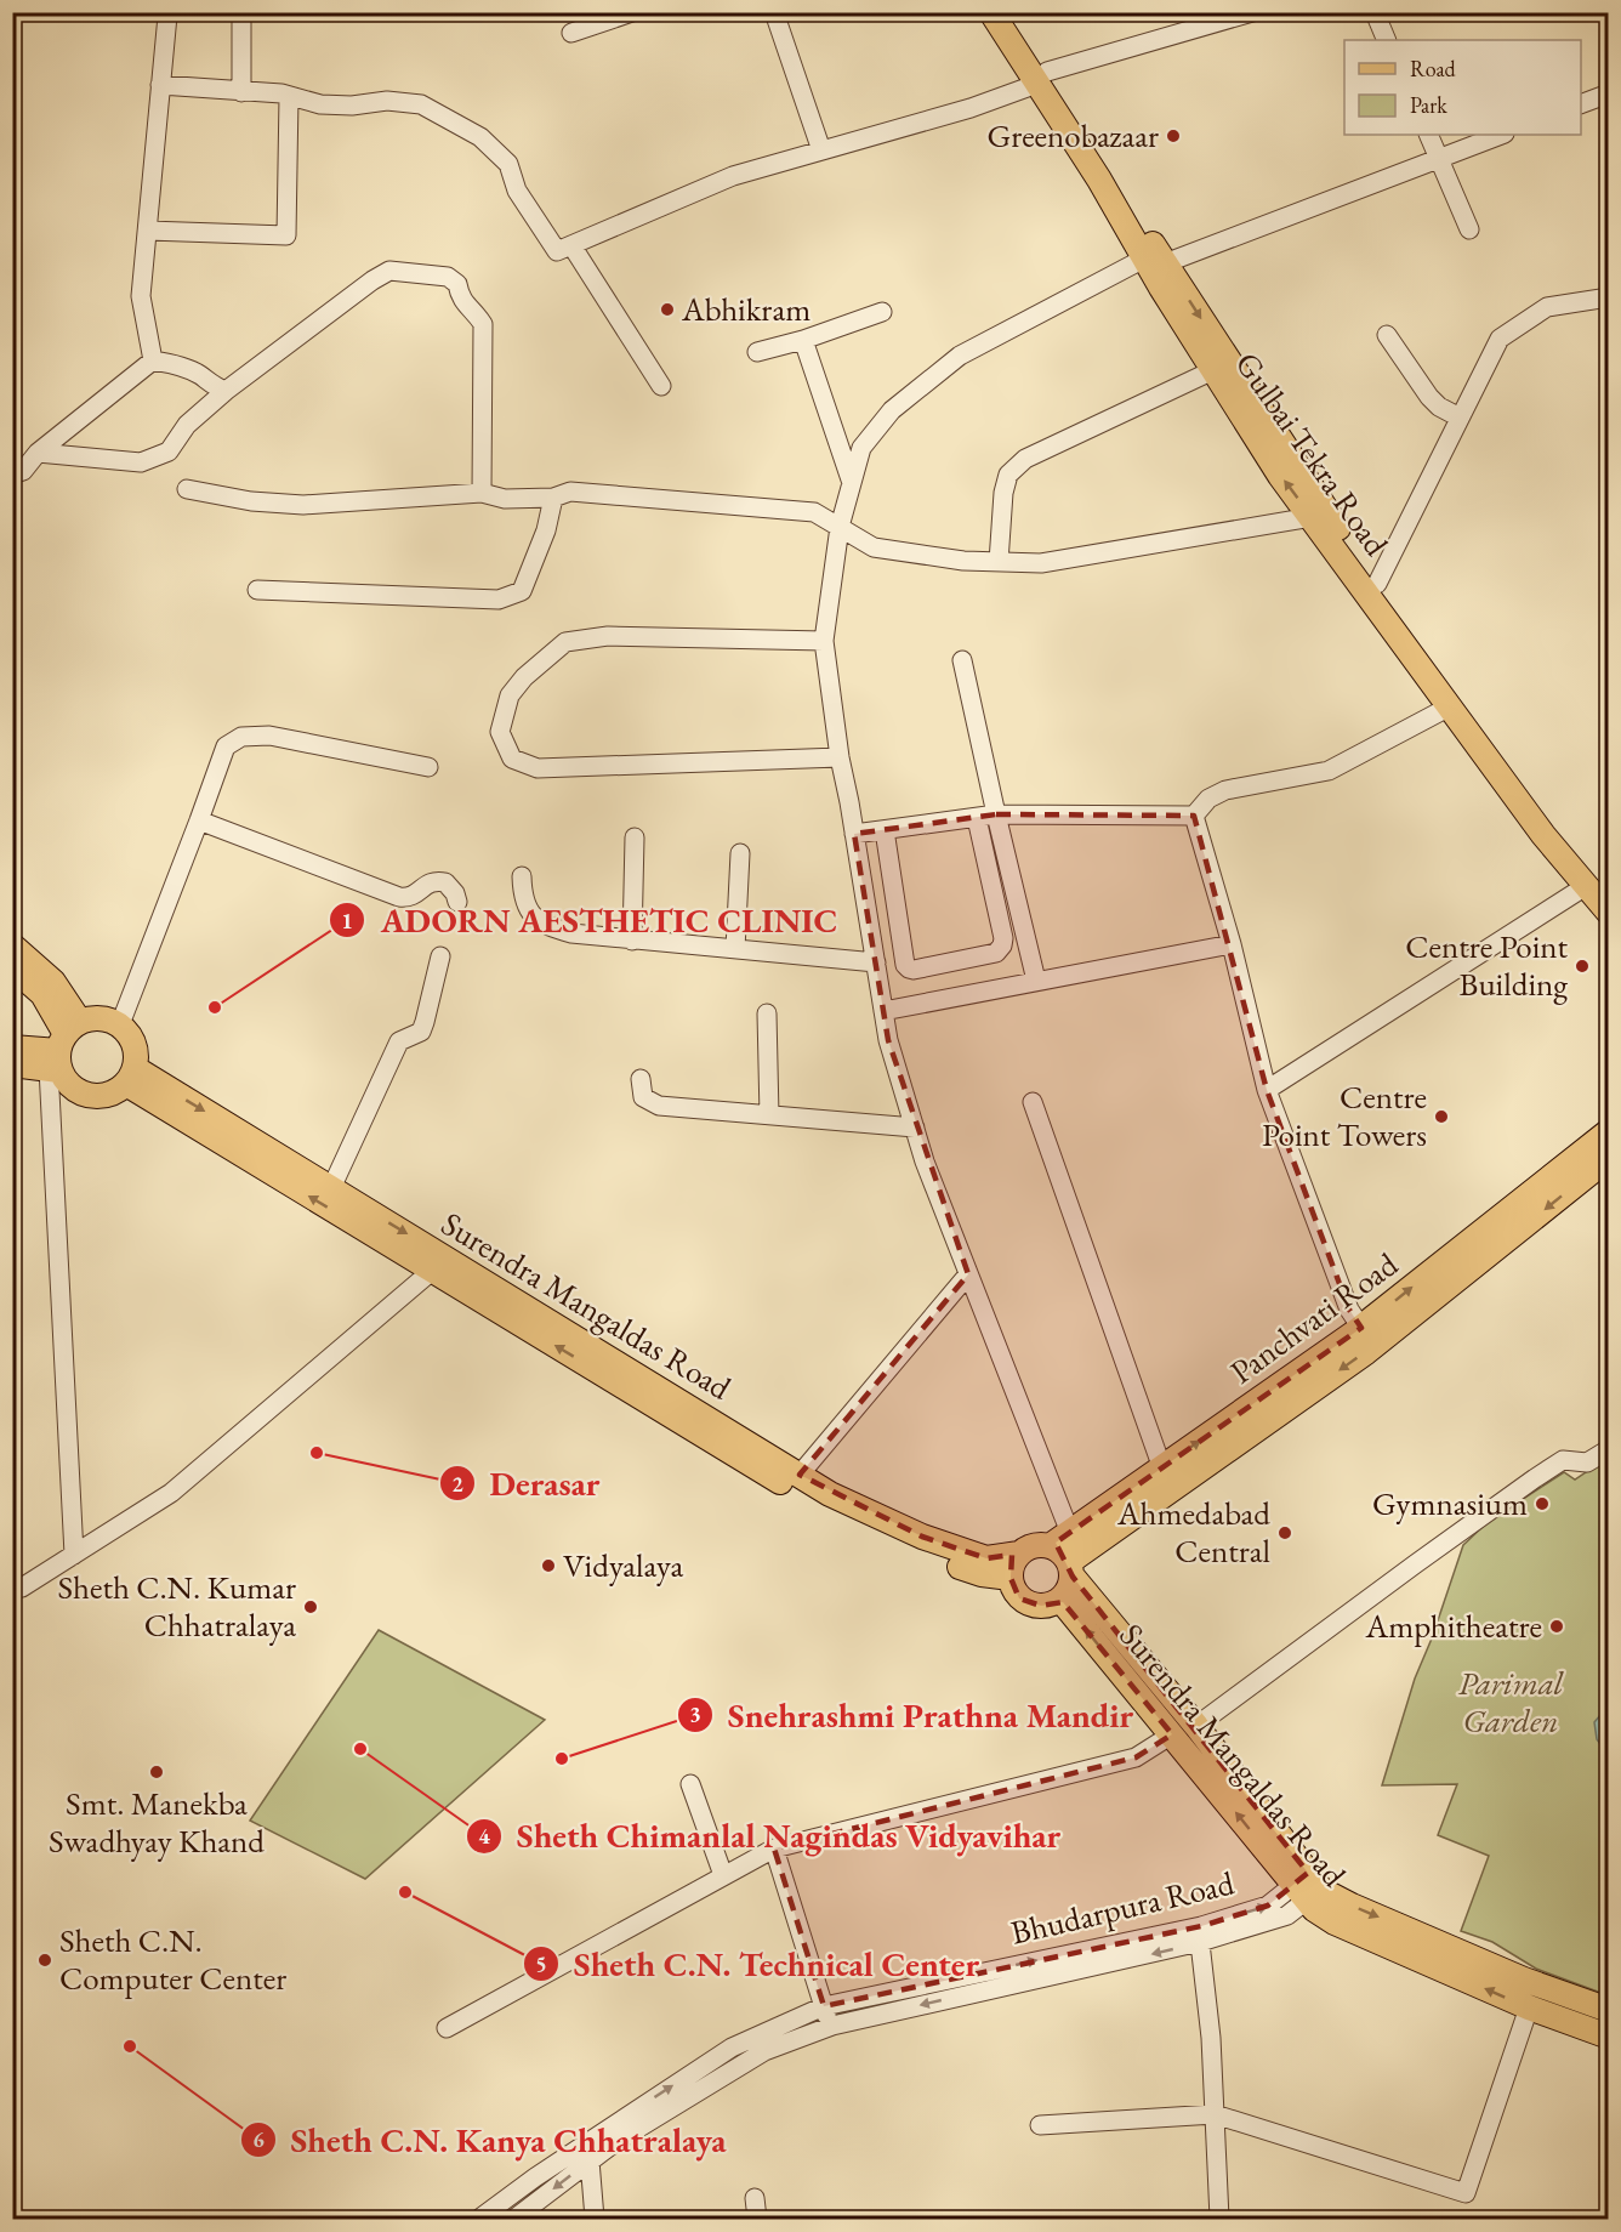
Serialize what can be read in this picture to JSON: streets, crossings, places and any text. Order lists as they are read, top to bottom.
{
  "streets": {
    "main road": ["Gulbai Tekra Road", "Surendra Mangaldas Road", "Panchvati Road"],
    "street": ["Bhudarpura Road"]
  },
  "crossings": [
    ["Surendra Mangaldas Road", "Panchvati Road"],
    ["Surendra Mangaldas Road", "Bhudarpura Road"]
  ],
  "parks": ["Parimal Garden"],
  "places": [
    "Greenobazaar",
    "Abhikram",
    "Centre Point Building",
    "ADORN AESTHETIC CLINIC",
    "Centre Point Towers",
    "Derasar",
    "Gymnasium",
    "Ahmedabad Central",
    "Vidyalaya",
    "Sheth C.N. Kumar Chhatralaya",
    "Amphitheatre",
    "Sheth Chimanlal Nagindas Vidyavihar",
    "Snehrashmi Prathna Mandir",
    "Smt. Manekba Swadhyay Khand",
    "Sheth C.N. Technical Center",
    "Sheth C.N. Computer Center",
    "Sheth C.N. Kanya Chhatralaya"
  ],
  "legend": ["Road", "Park"]
}
